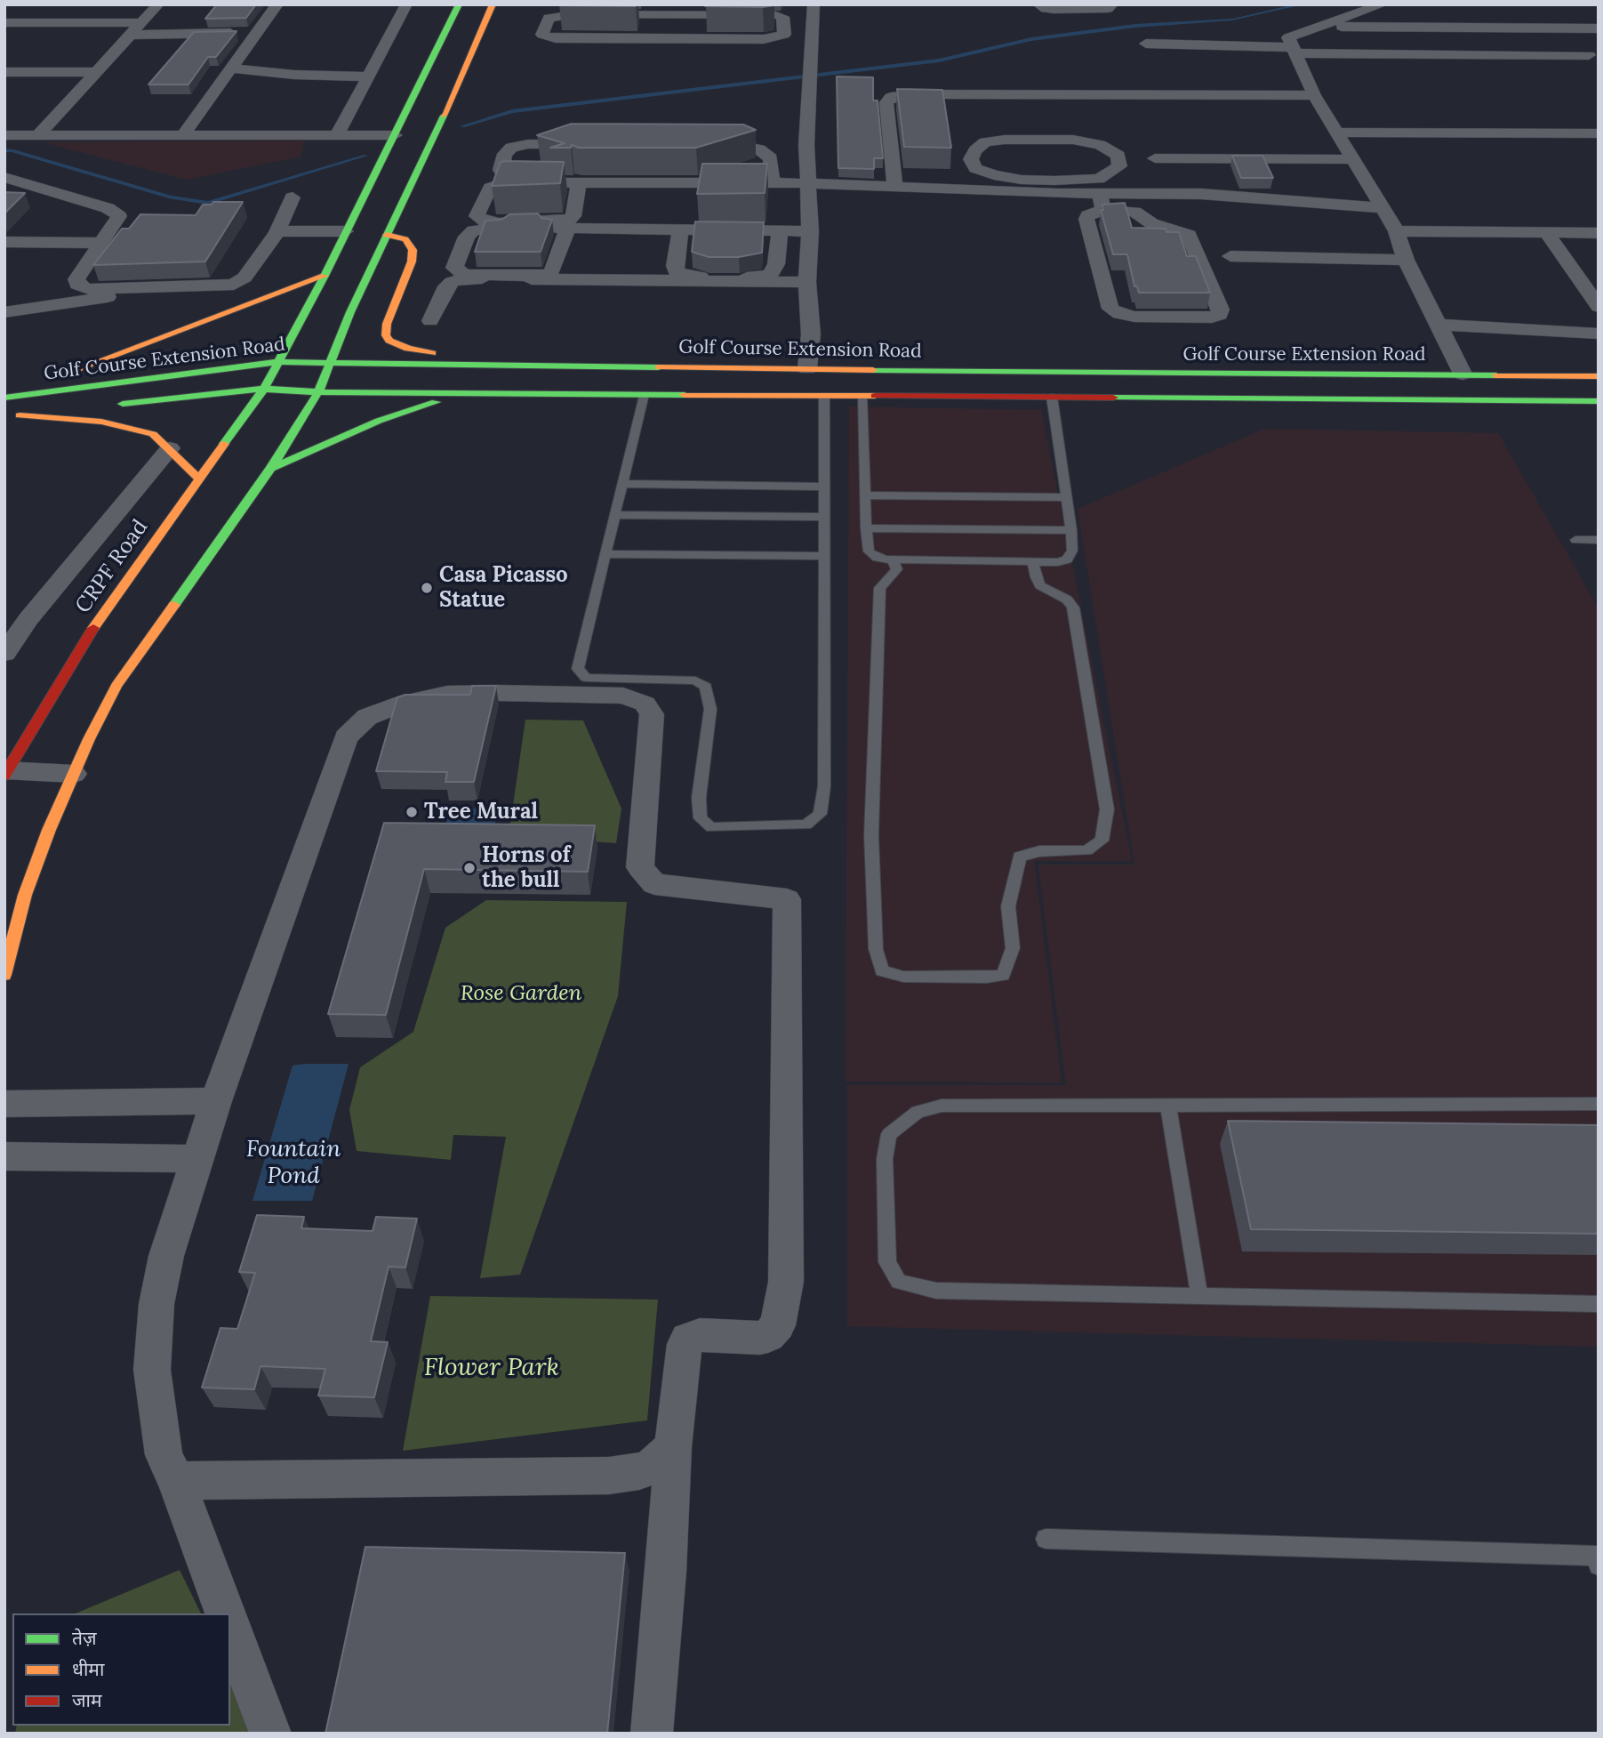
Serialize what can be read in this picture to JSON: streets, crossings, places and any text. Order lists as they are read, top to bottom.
{
  "streets": {
    "main road": ["Golf Course Extension Road", "CRPF Road"]
  },
  "crossings": [
    ["Golf Course Extension Road", "CRPF Road"]
  ],
  "water": ["Fountain Pond"],
  "parks": ["Rose Garden", "Flower Park"],
  "places": ["Casa Picasso Statue", "Tree Mural", "Horns of the bull"],
  "legend": ["तेज़", "धीमा", "जाम"]
}
